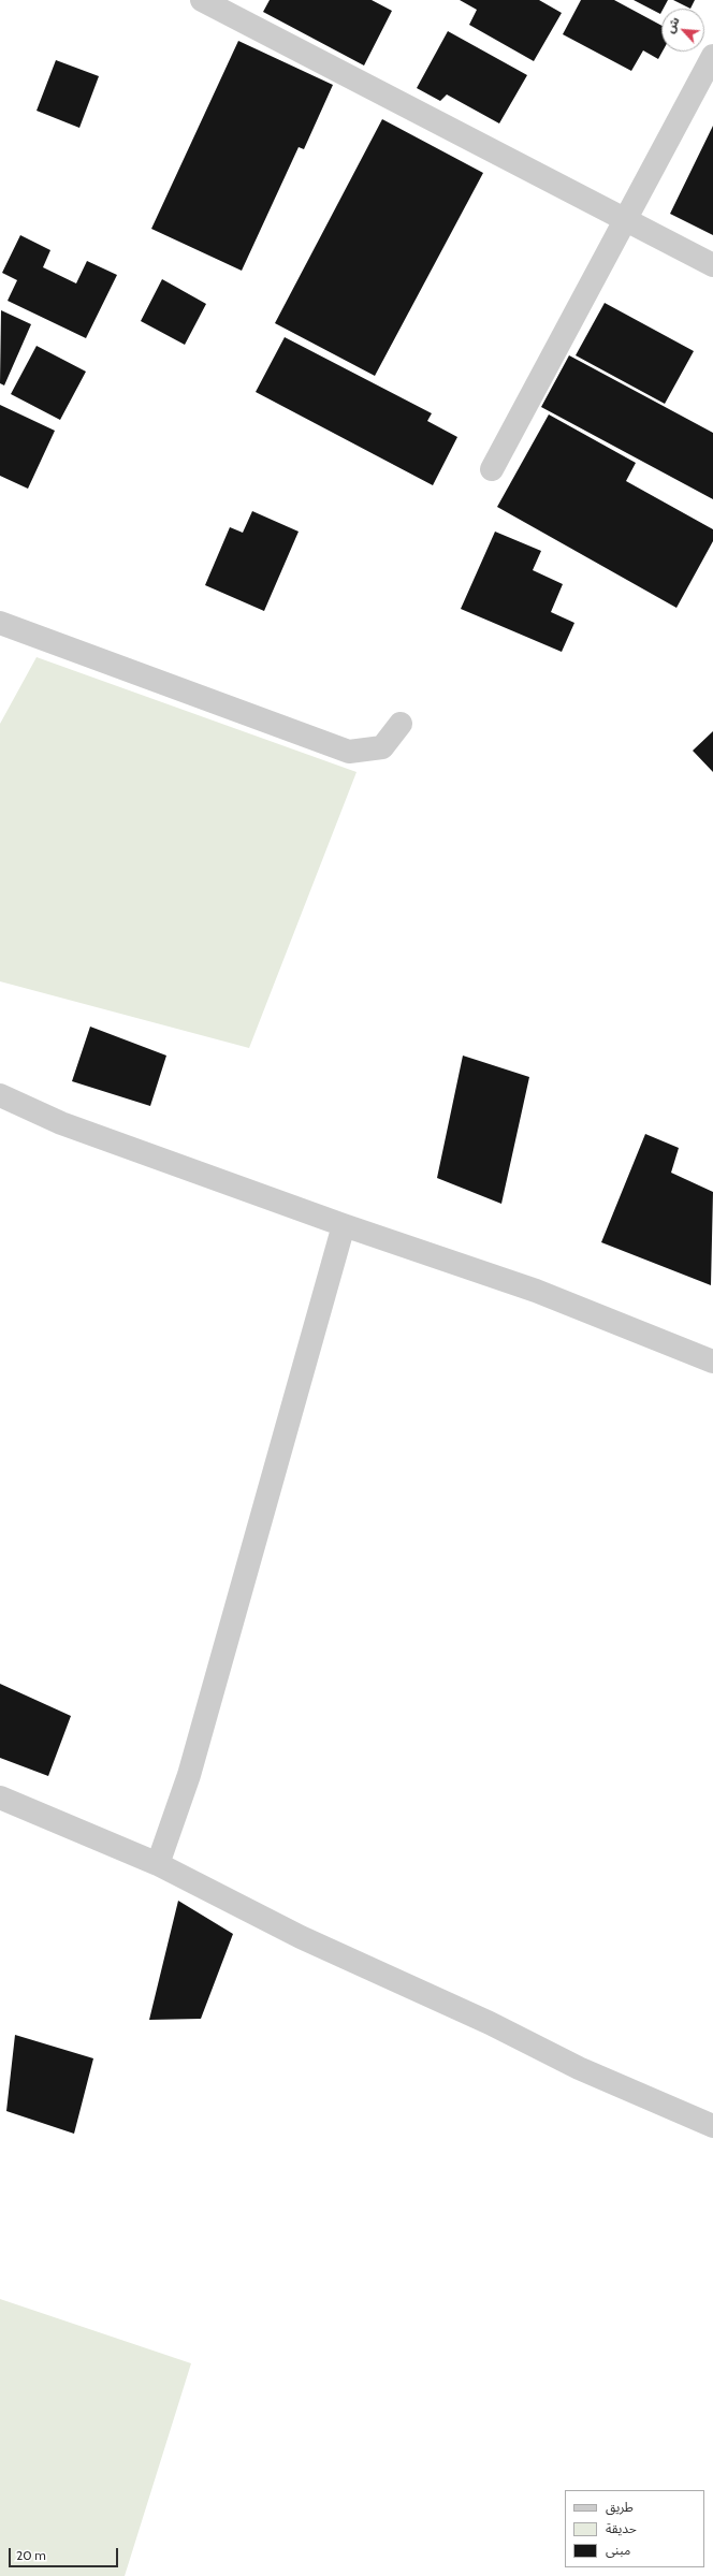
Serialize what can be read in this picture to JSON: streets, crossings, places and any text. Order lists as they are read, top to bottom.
{
  "legend": ["طريق", "حديقة", "مبنى"],
  "scale_bar": "20 m",
  "north": "top left"
}
